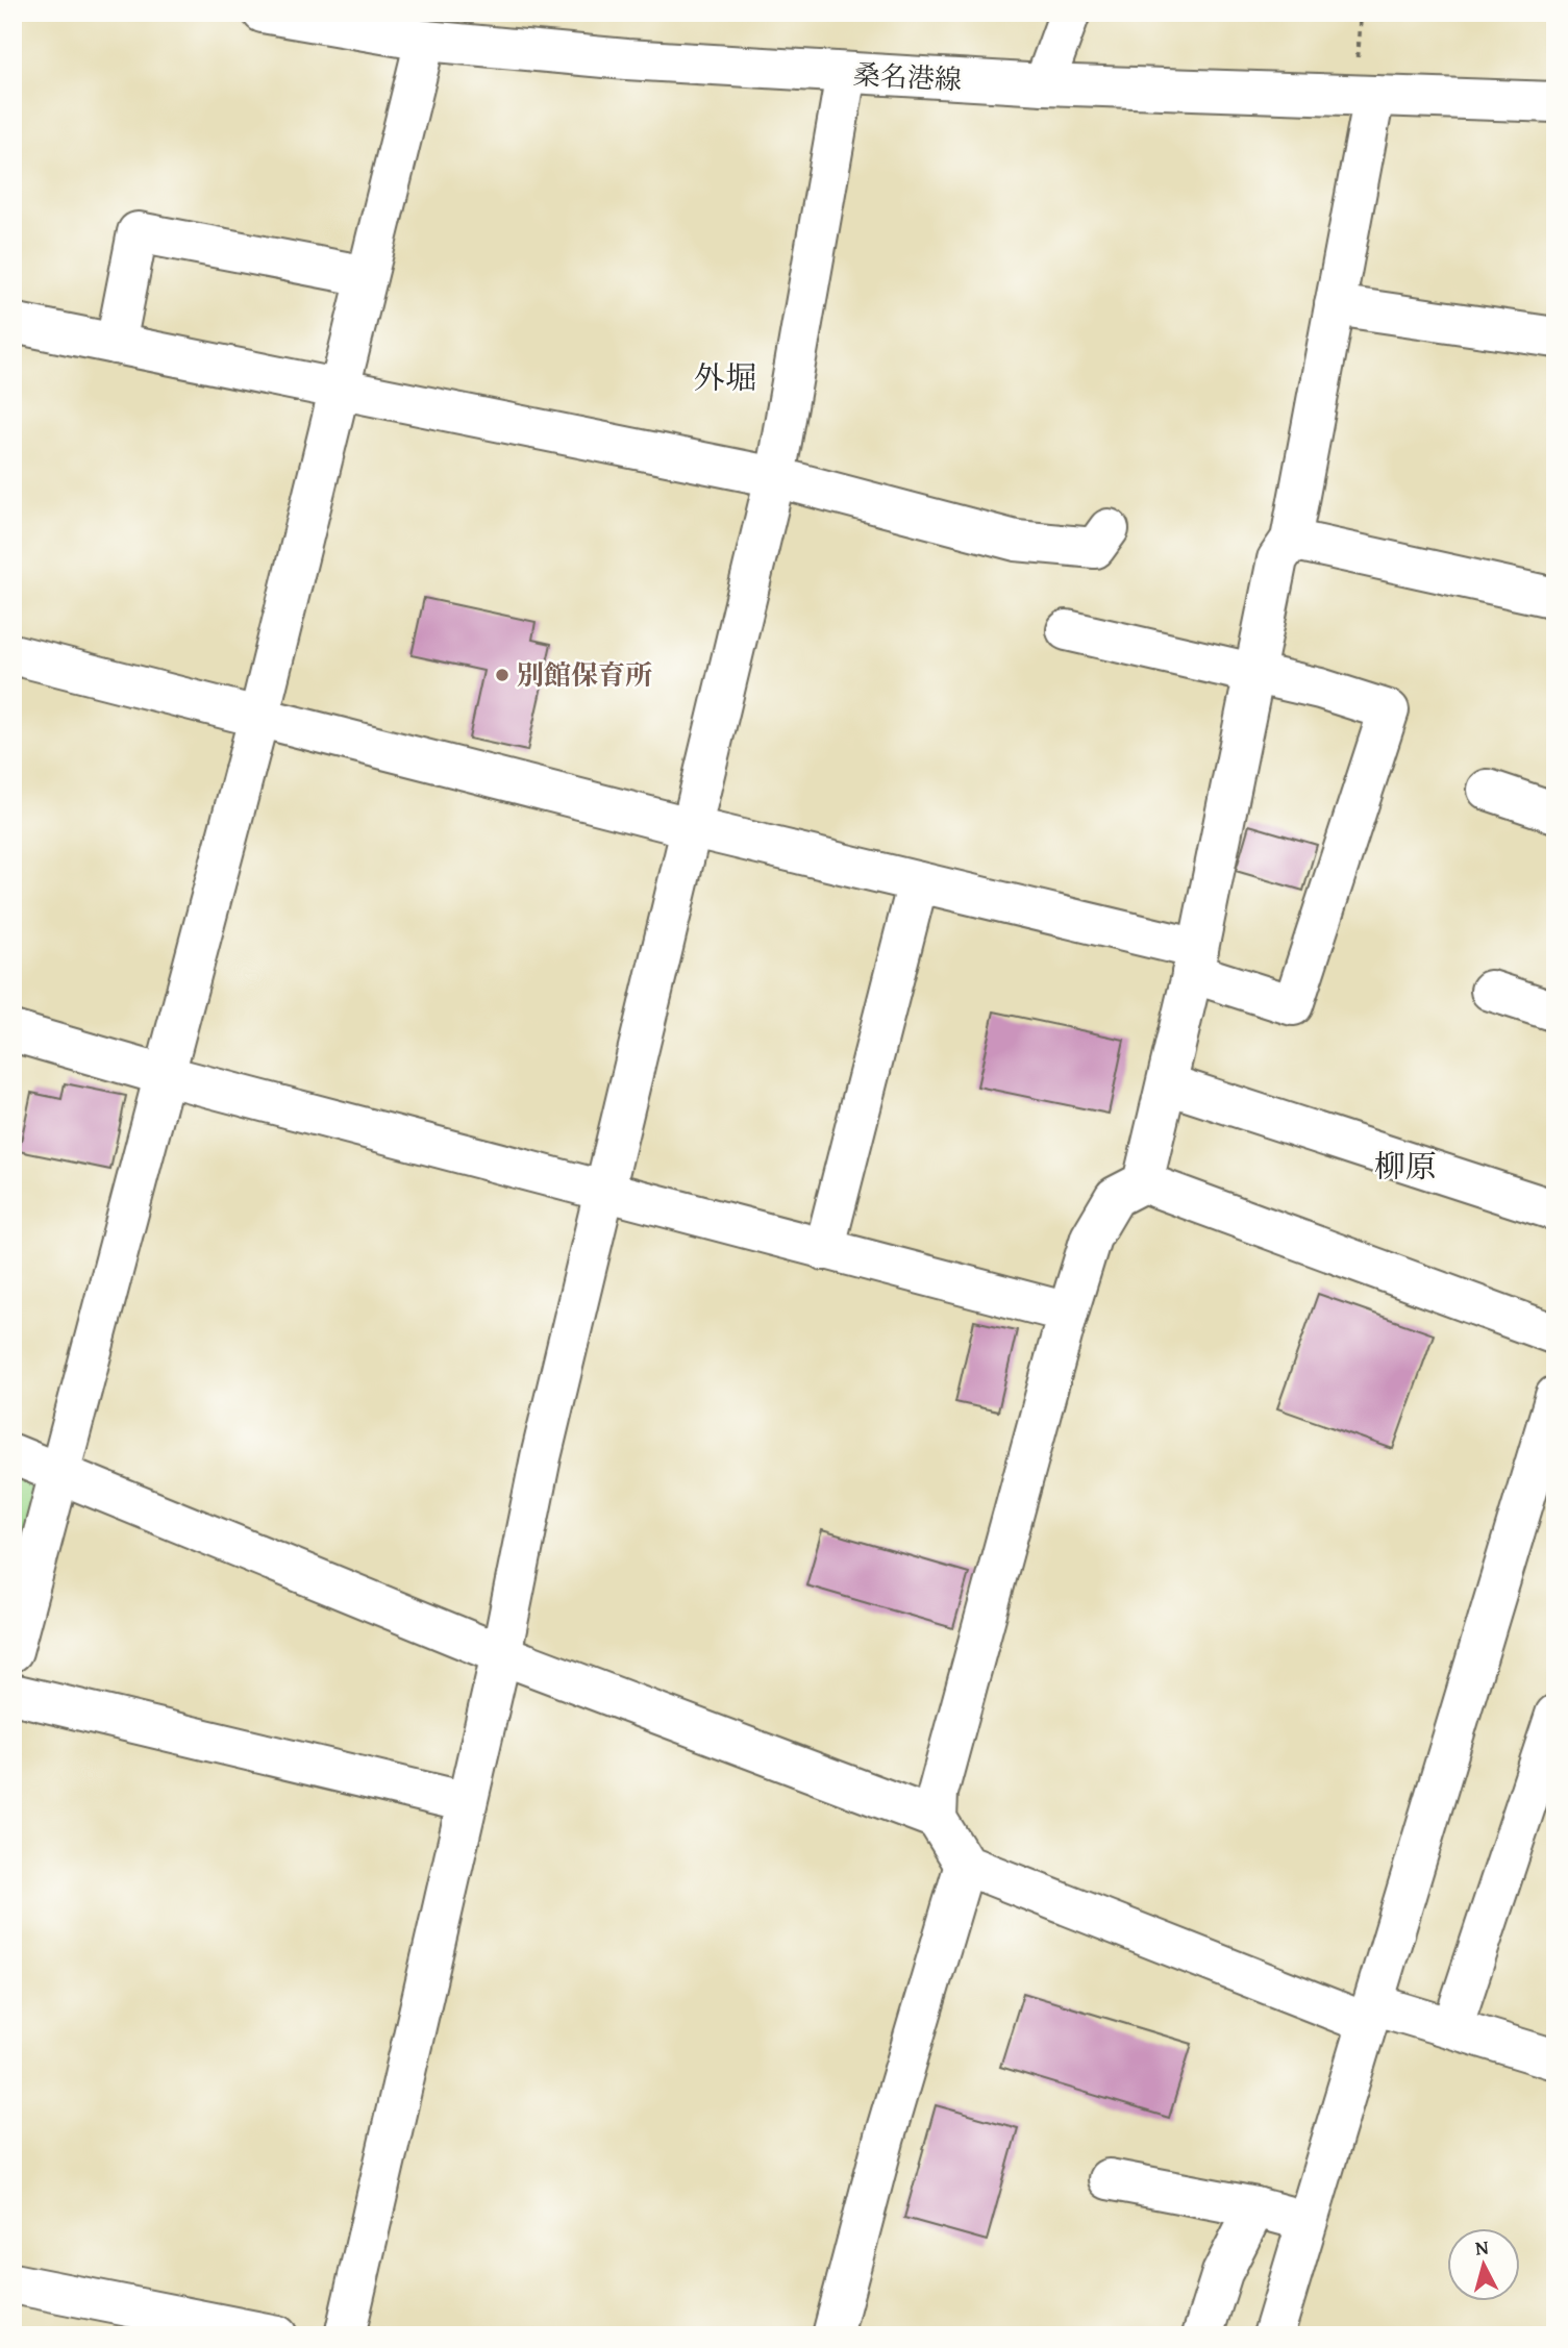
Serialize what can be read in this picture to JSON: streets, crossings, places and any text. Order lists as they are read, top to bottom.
{
  "streets": {
    "street": ["桑名港線"]
  },
  "districts": ["外堀", "柳原"],
  "places": ["別館保育所"],
  "north": "top"
}
